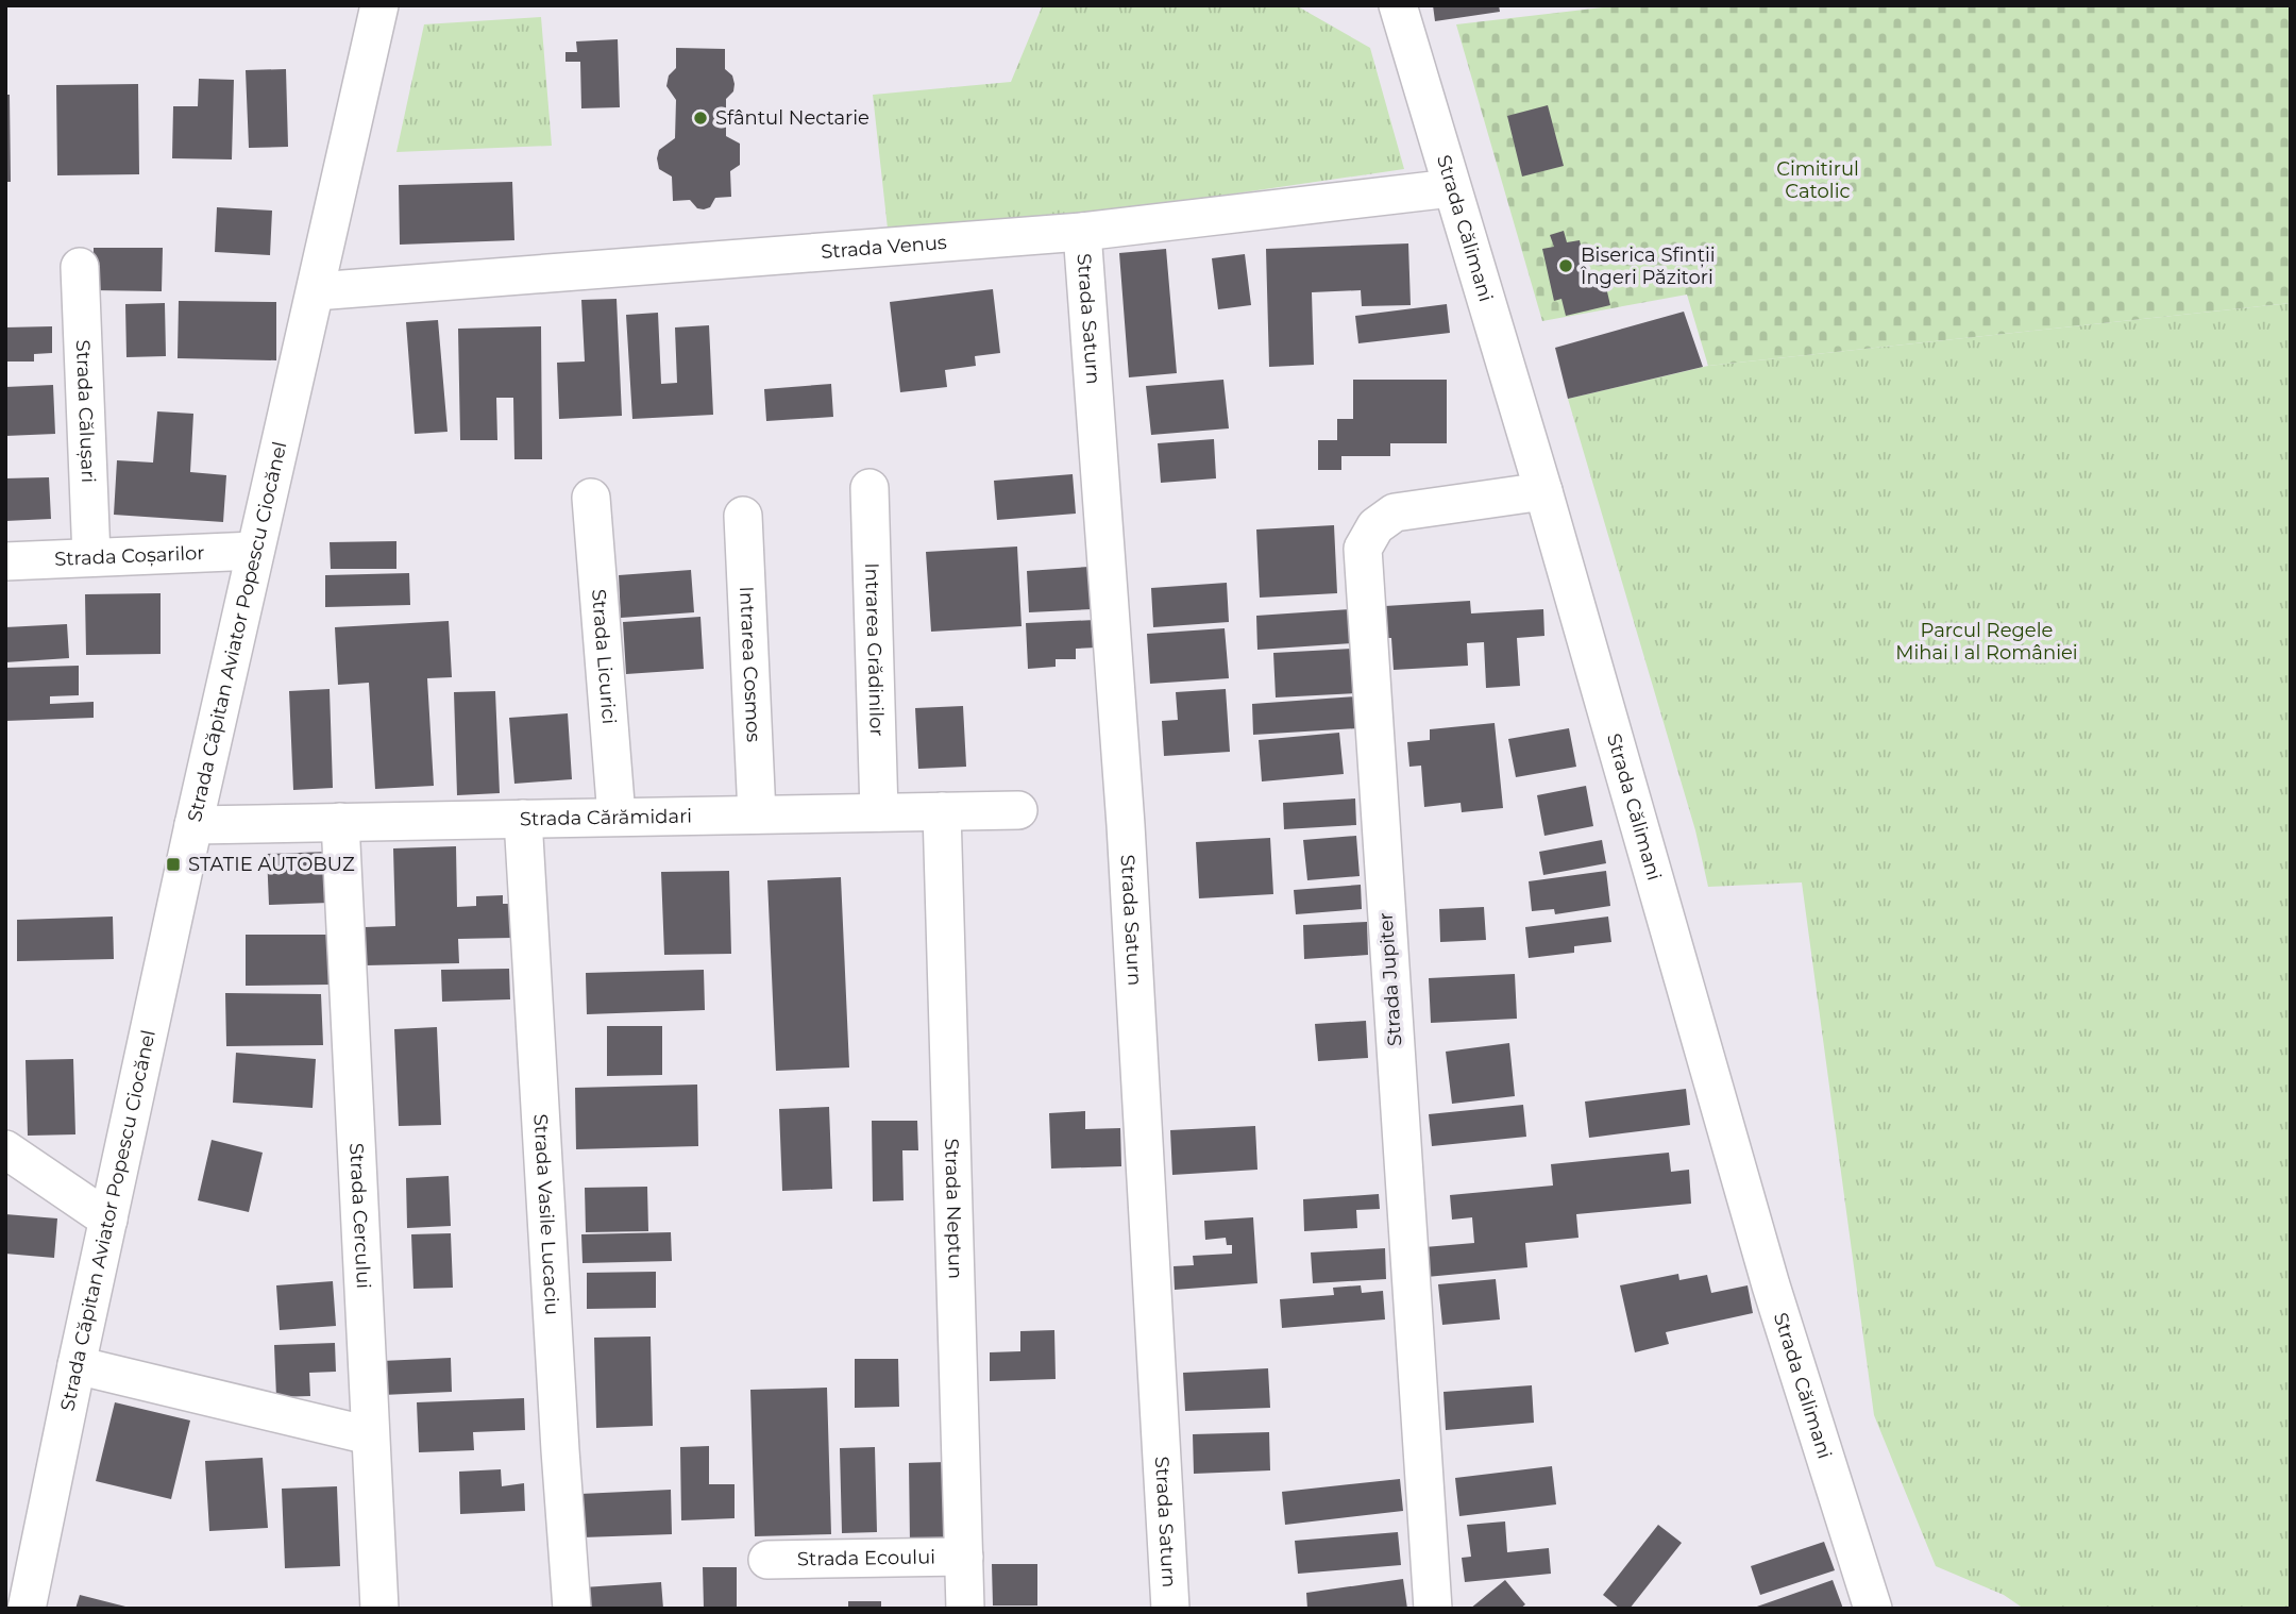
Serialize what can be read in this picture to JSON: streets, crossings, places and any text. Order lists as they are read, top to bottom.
{
  "streets": {
    "street": [
      "Strada Călimani",
      "Strada Venus",
      "Strada Saturn",
      "Strada Călușari",
      "Strada Coșarilor",
      "Strada Căpitan Aviator Popescu Ciocănel",
      "Intrarea Grădinilor",
      "Strada Licurici",
      "Intrarea Cosmos",
      "Strada Cărămidari",
      "Strada Jupiter",
      "Strada Neptun",
      "Strada Vasile Lucaciu",
      "Strada Cercului",
      "Strada Ecoului"
    ]
  },
  "crossings": [
    ["Strada Călimani", "Strada Venus"],
    ["Strada Călimani", "Strada Jupiter"],
    ["Strada Venus", "Strada Saturn"],
    ["Strada Venus", "Strada Căpitan Aviator Popescu Ciocănel"],
    ["Strada Călușari", "Strada Coșarilor"],
    ["Strada Coșarilor", "Strada Căpitan Aviator Popescu Ciocănel"],
    ["Strada Căpitan Aviator Popescu Ciocănel", "Strada Cărămidari"],
    ["Intrarea Grădinilor", "Strada Cărămidari"],
    ["Strada Licurici", "Strada Cărămidari"],
    ["Intrarea Cosmos", "Strada Cărămidari"],
    ["Strada Cărămidari", "Strada Neptun"],
    ["Strada Cărămidari", "Strada Vasile Lucaciu"],
    ["Strada Cărămidari", "Strada Cercului"],
    ["Strada Neptun", "Strada Ecoului"]
  ],
  "parks": ["Cimitirul Catolic", "Parcul Regele Mihai I al României"],
  "places": {
    "other": ["Sfântul Nectarie", "Biserica Sfinții Îngeri Păzitori"],
    "transit": ["STATIE AUTOBUZ"]
  }
}
